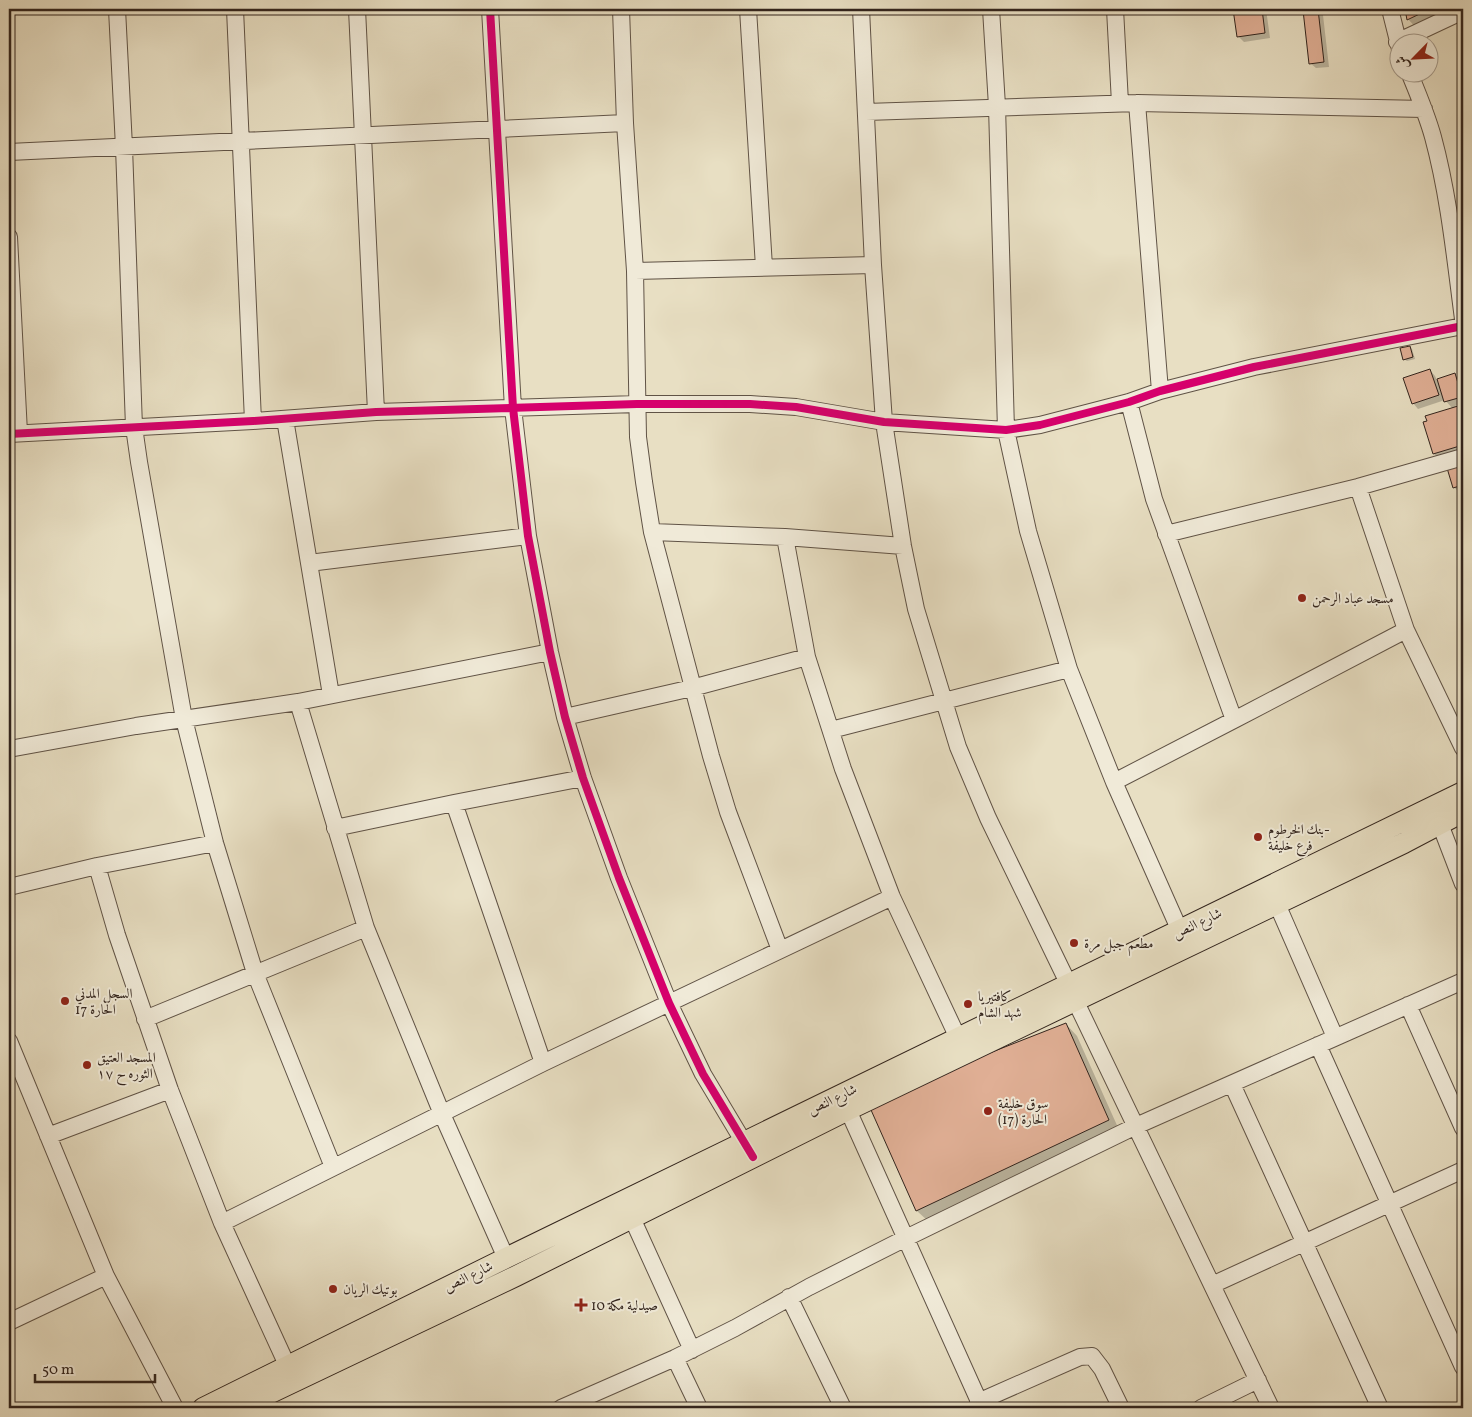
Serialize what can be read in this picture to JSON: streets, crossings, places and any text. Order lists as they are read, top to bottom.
{
  "streets": {
    "main road": ["شارع النص"]
  },
  "places": {
    "other": [
      "مسجد عباد الرحمن",
      "بنك الخرطوم- فرع خليفة",
      "مطعم جبل مرة",
      "السجل المدني الحارة 17",
      "كافتيريا شهد الشام",
      "المسجد العتيق الثوره ح ١٧",
      "سوق خليفة الحارة (17)",
      "بوتيك الريان"
    ],
    "health": ["صيدلية مكة 10"]
  },
  "scale_bar": "50 m",
  "north": "bottom left"
}
